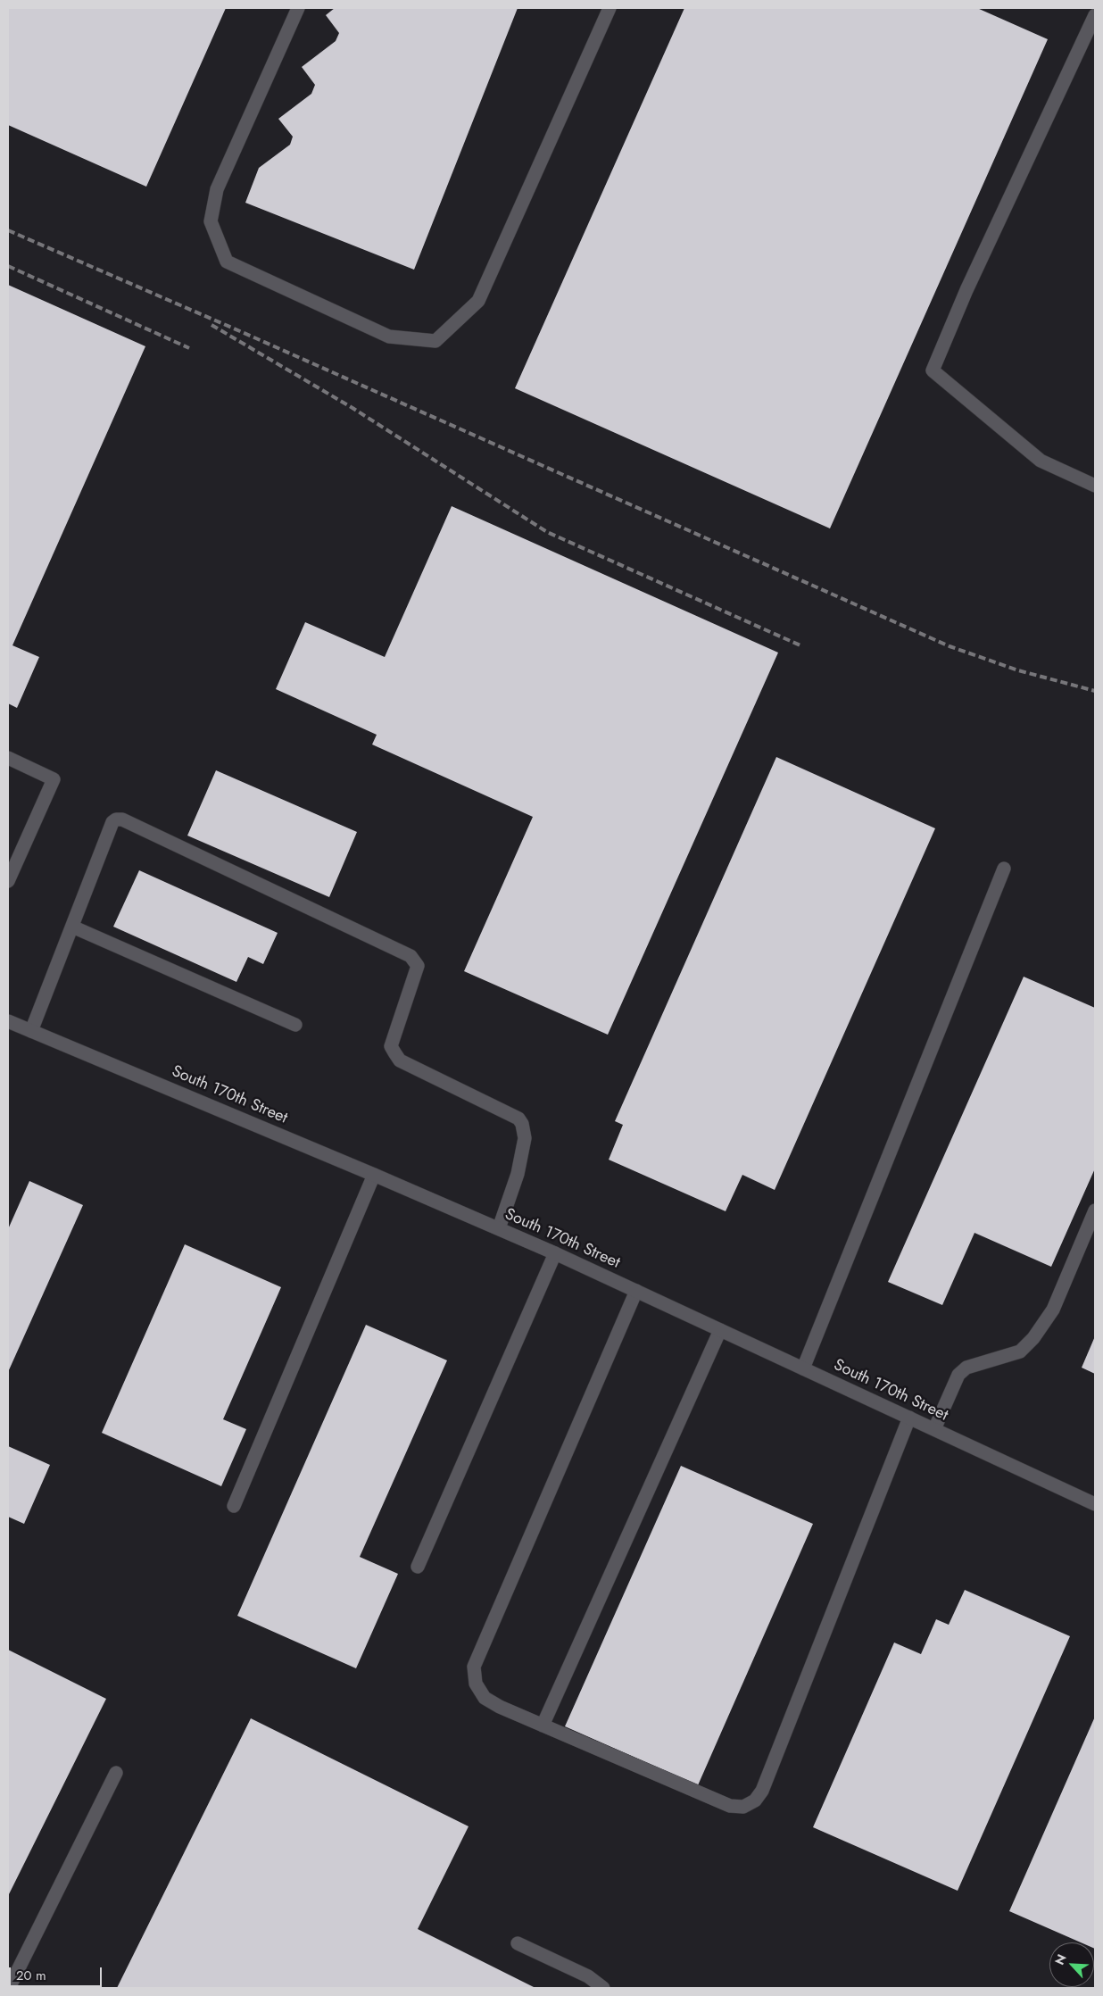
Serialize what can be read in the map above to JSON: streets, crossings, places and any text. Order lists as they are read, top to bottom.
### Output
{
  "streets": {
    "street": ["South 170th Street"]
  },
  "scale_bar": "20 m",
  "north": "top left"
}
